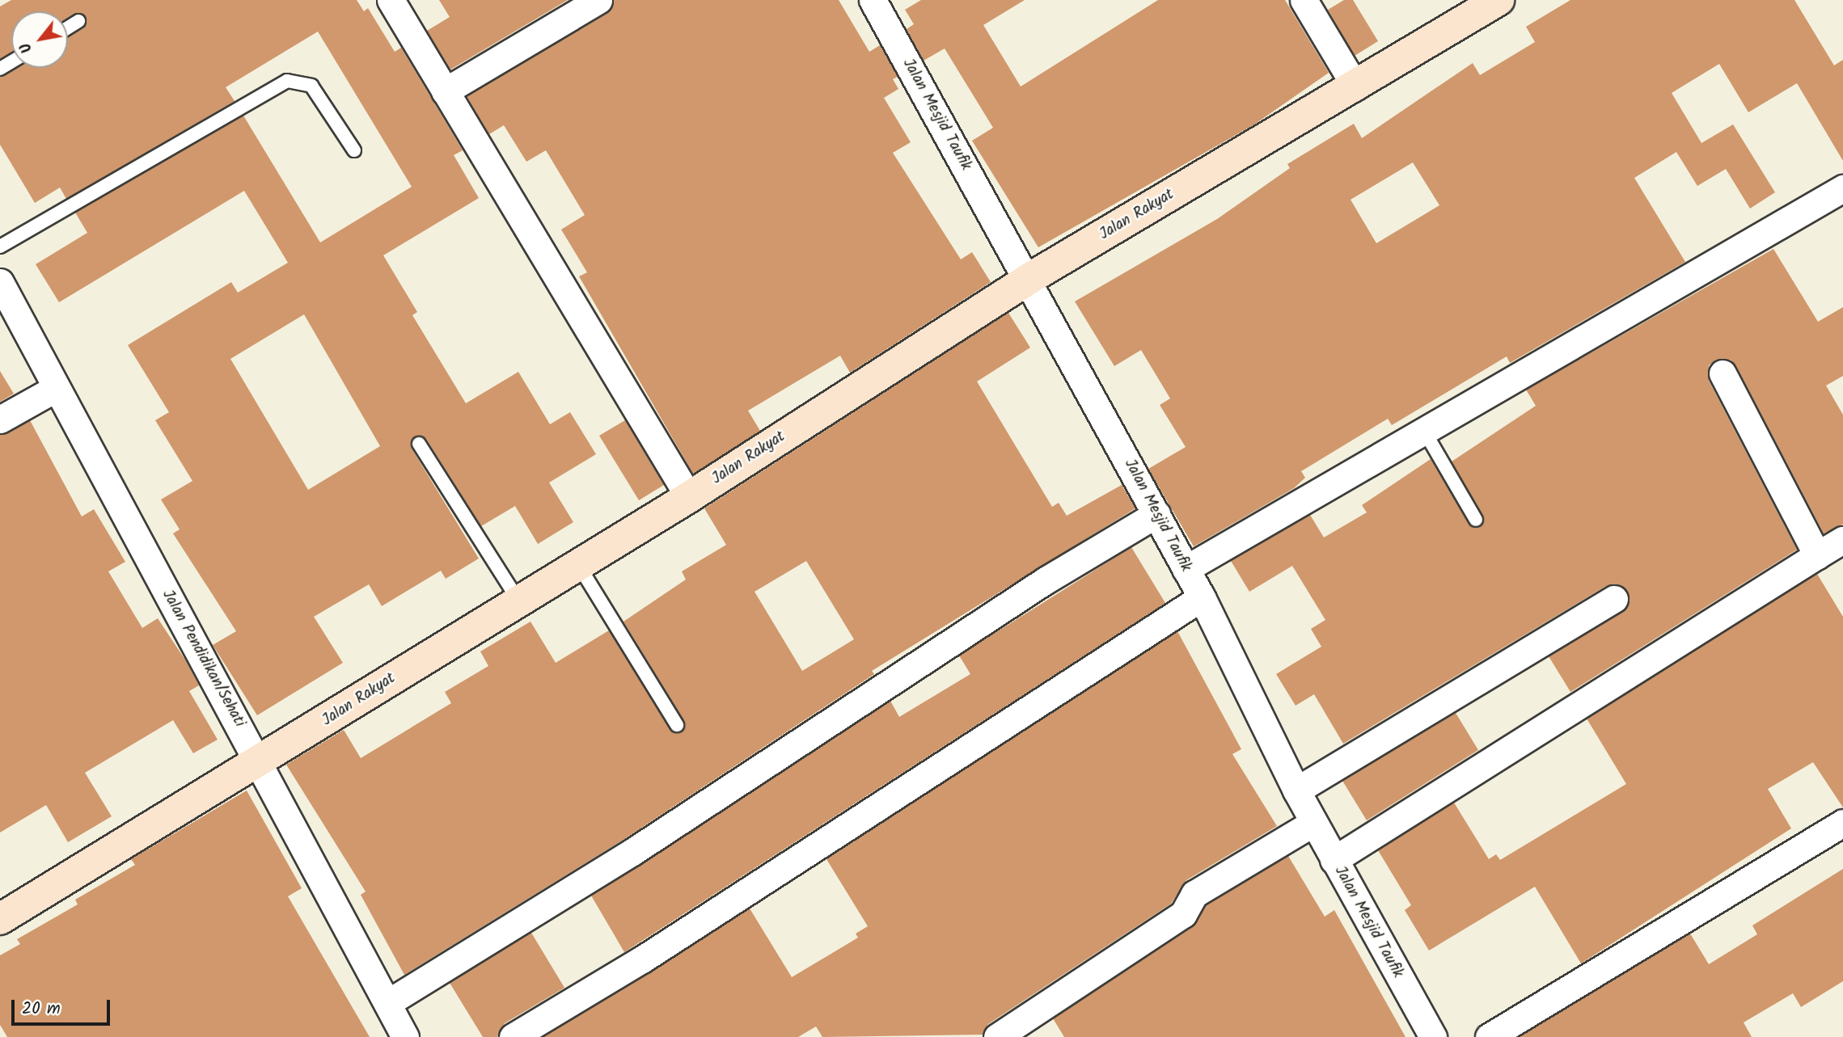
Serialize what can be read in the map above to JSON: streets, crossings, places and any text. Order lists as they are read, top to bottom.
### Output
{
  "streets": {
    "street": ["Jalan Mesjid Taufik", "Jalan Rakyat", "Jalan Pendidikan/Sehati"]
  },
  "crossings": [
    ["Jalan Mesjid Taufik", "Jalan Rakyat"],
    ["Jalan Rakyat", "Jalan Pendidikan/Sehati"]
  ],
  "scale_bar": "20 m",
  "north": "bottom left"
}
